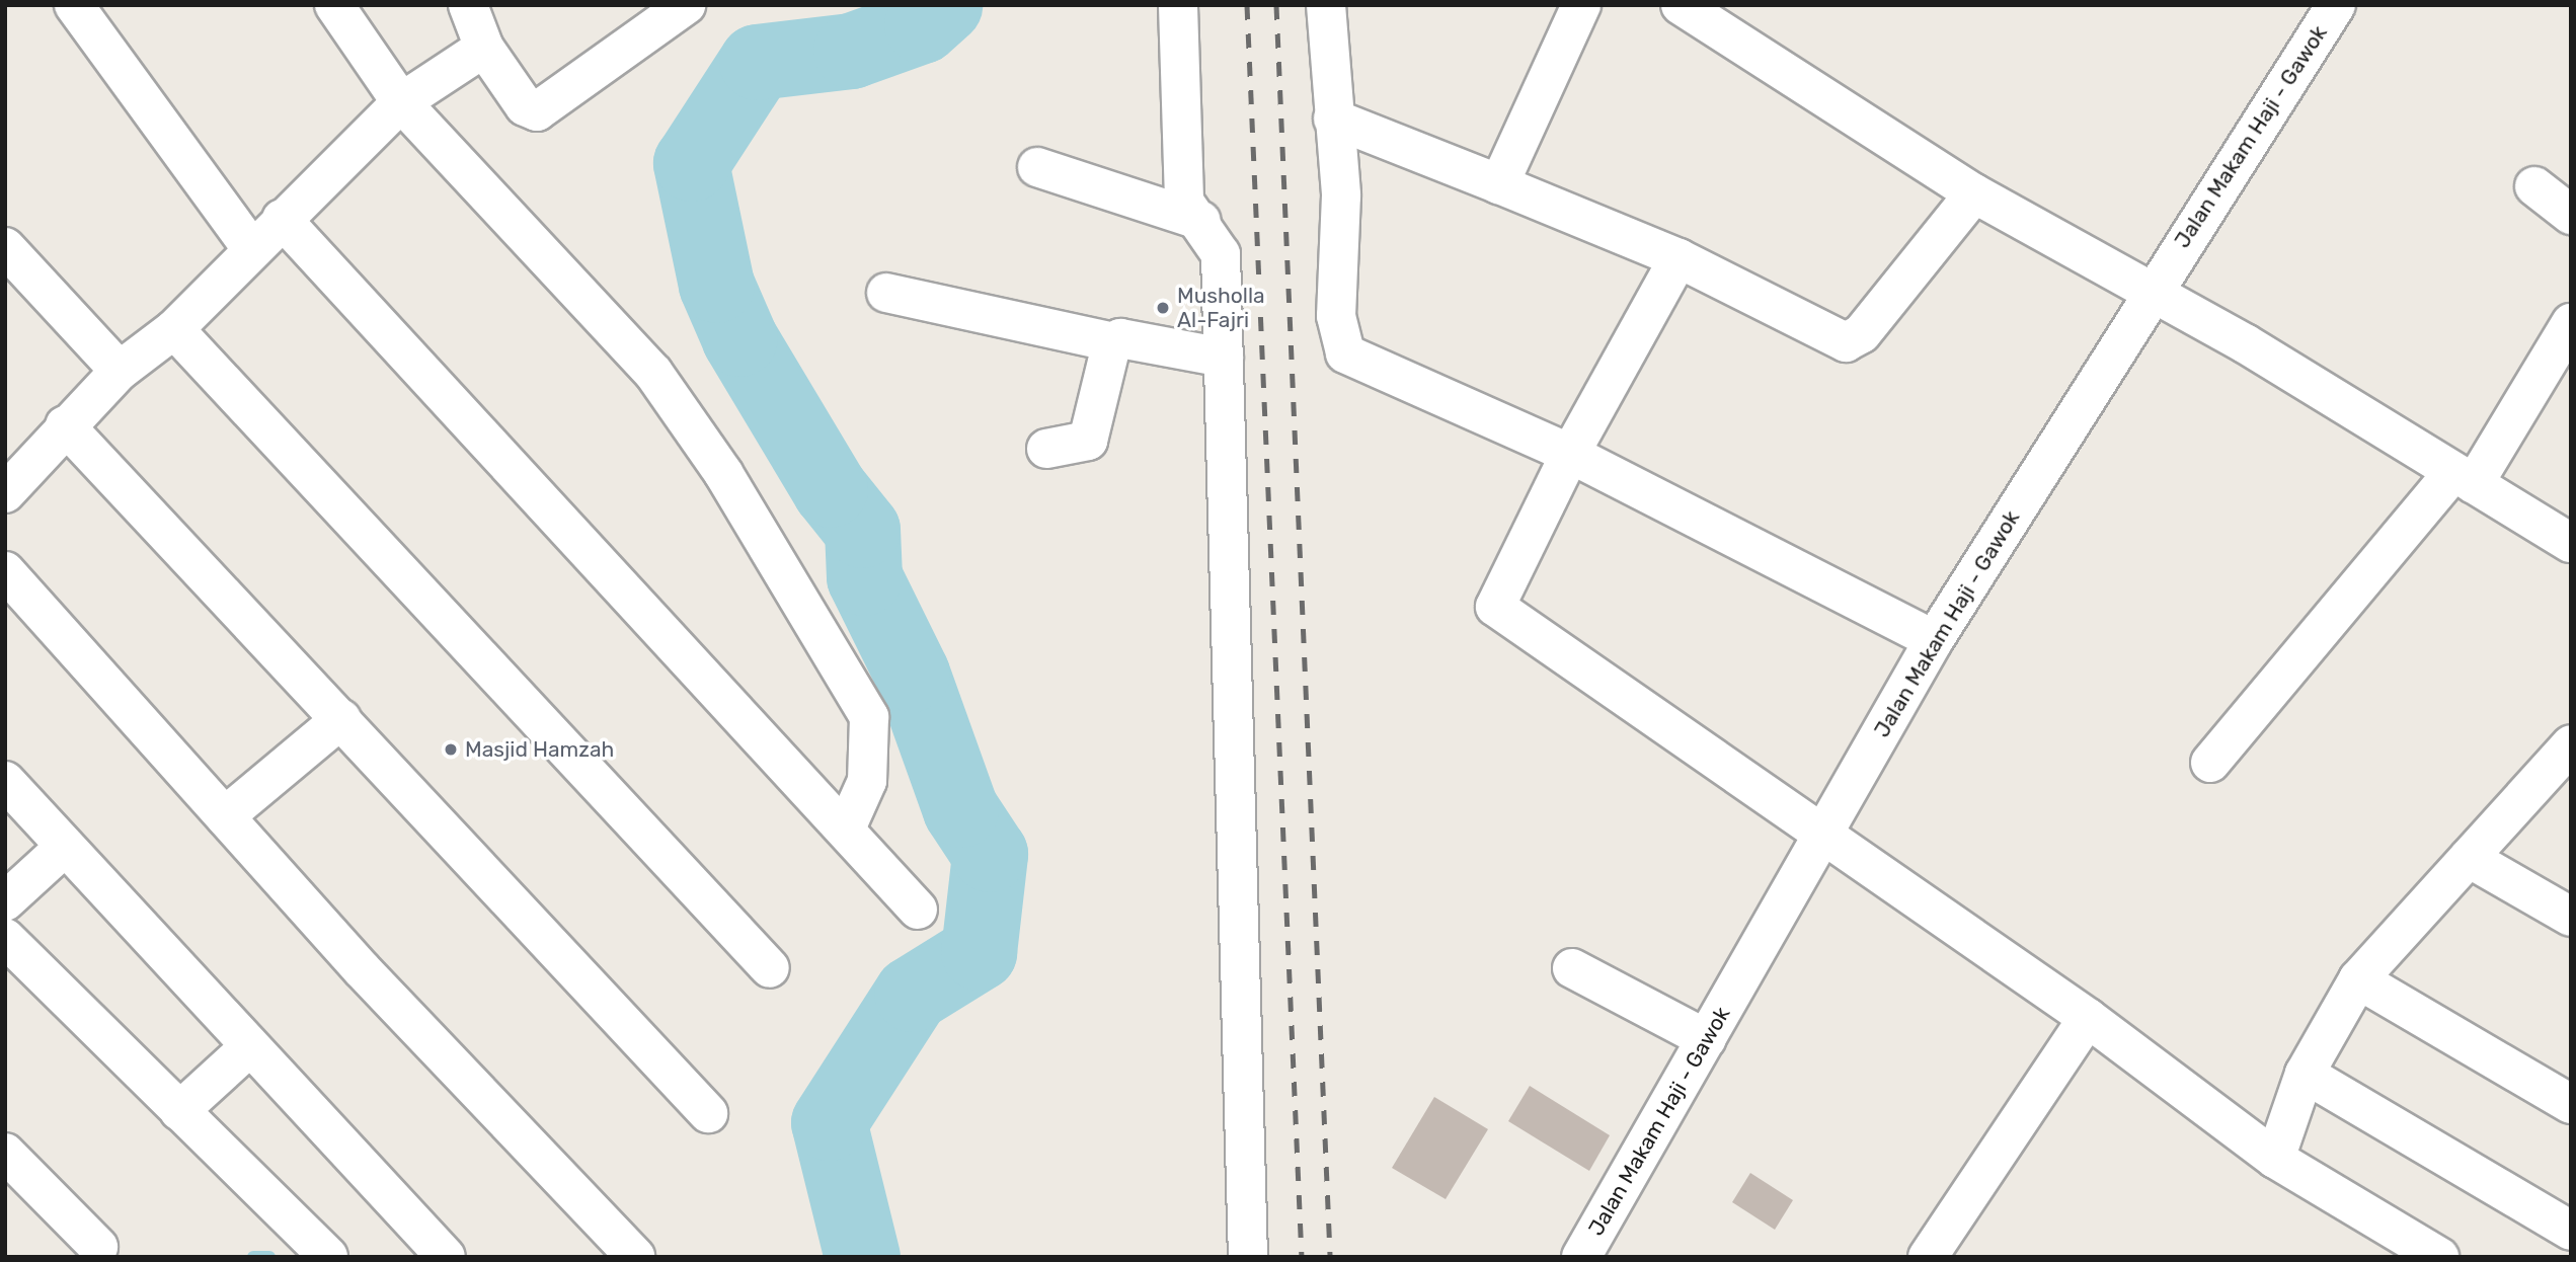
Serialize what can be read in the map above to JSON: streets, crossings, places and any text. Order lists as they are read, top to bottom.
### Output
{
  "streets": {
    "street": ["Jalan Makam Haji - Gawok"]
  },
  "places": ["Musholla Al-Fajri", "Masjid Hamzah"]
}
